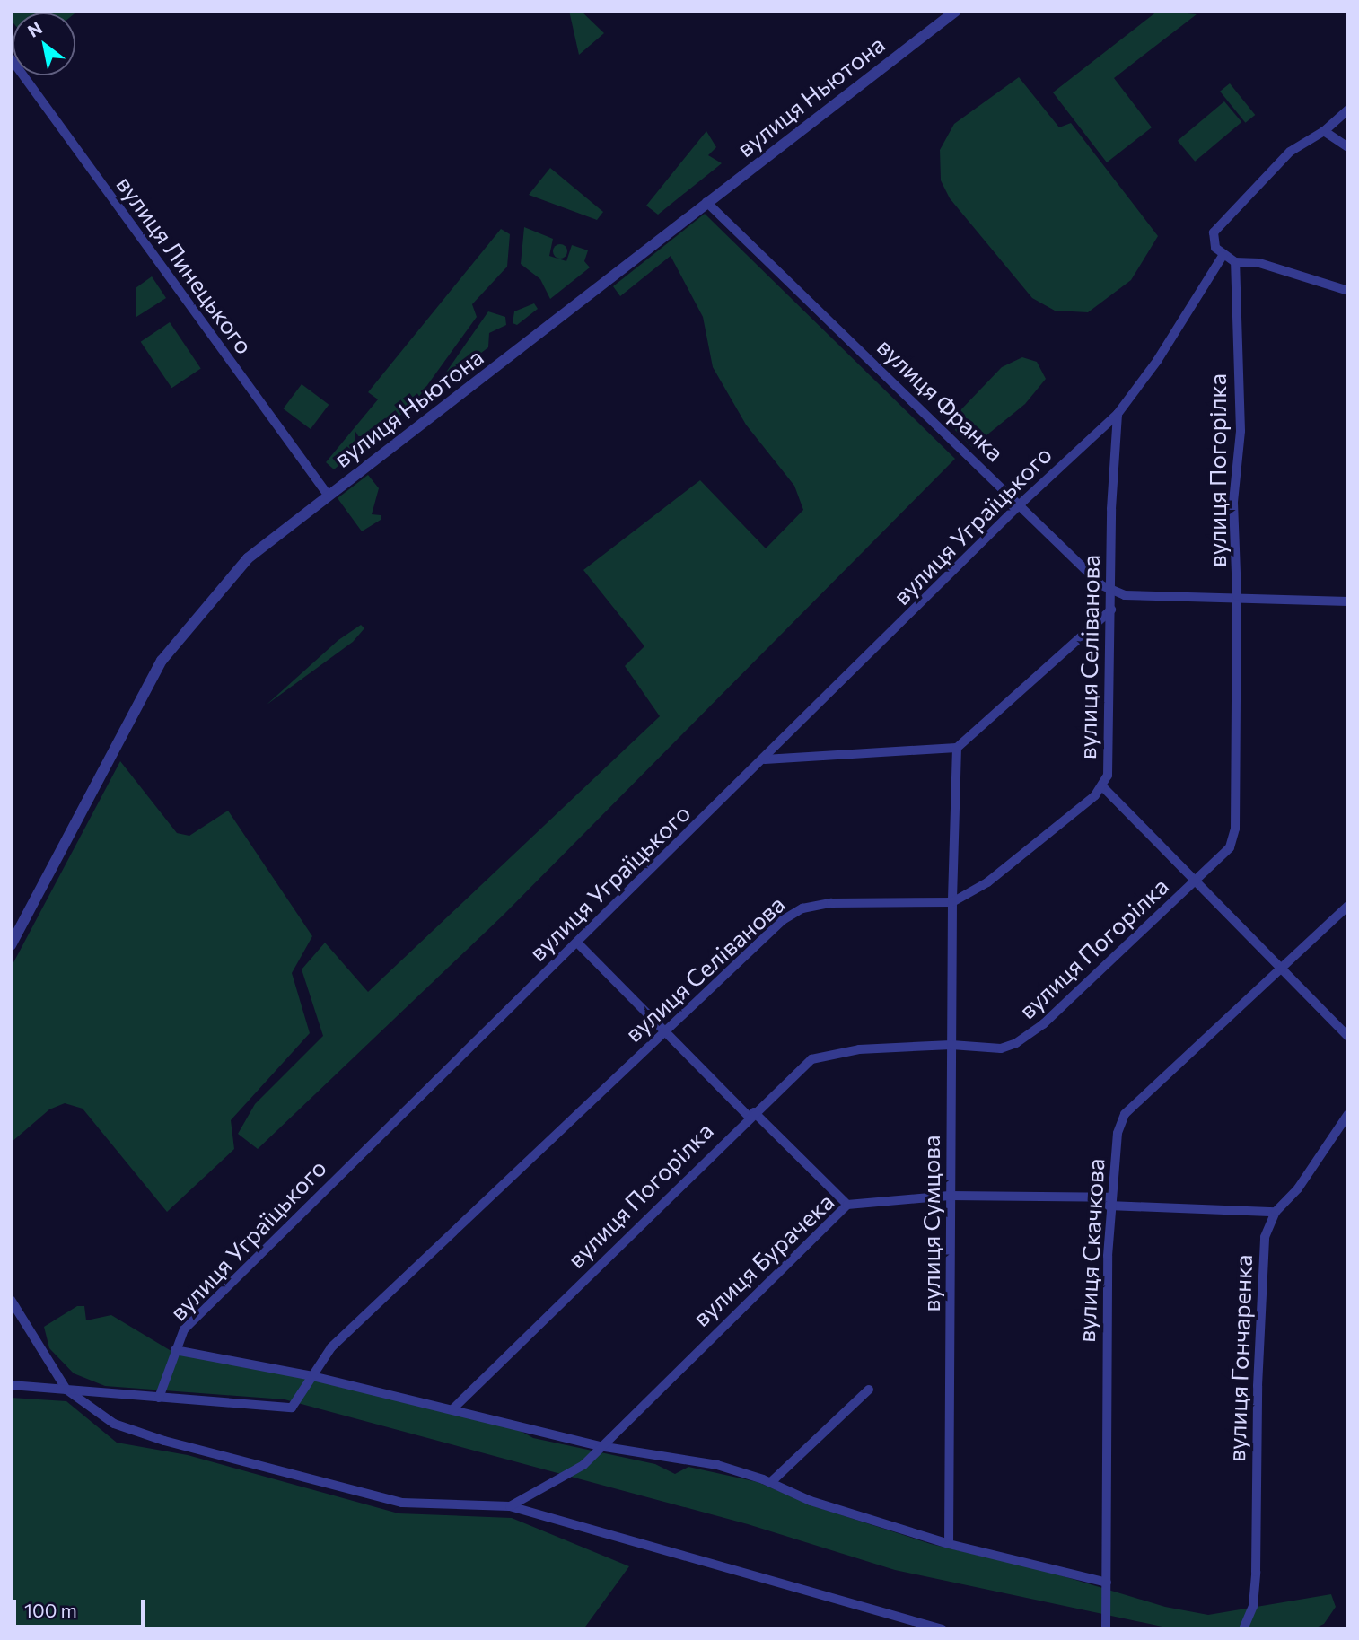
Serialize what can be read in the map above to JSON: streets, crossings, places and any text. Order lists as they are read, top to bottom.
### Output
{
  "streets": {
    "street": [
      "вулиця Ньютона",
      "вулиця Линецького",
      "вулиця Франка",
      "вулиця Погорілка",
      "вулиця Уграїцького",
      "вулиця Селіванова",
      "вулиця Сумцова",
      "вулиця Скачкова",
      "вулиця Бурачека",
      "вулиця Гончаренка"
    ]
  },
  "crossings": [
    ["вулиця Ньютона", "вулиця Линецького"],
    ["вулиця Ньютона", "вулиця Франка"],
    ["вулиця Франка", "вулиця Уграїцького"],
    ["вулиця Франка", "вулиця Селіванова"],
    ["вулиця Погорілка", "вулиця Сумцова"],
    ["вулиця Уграїцького", "вулиця Селіванова"],
    ["вулиця Селіванова", "вулиця Сумцова"],
    ["вулиця Сумцова", "вулиця Бурачека"],
    ["вулиця Скачкова", "вулиця Бурачека"],
    ["вулиця Бурачека", "вулиця Гончаренка"]
  ],
  "scale_bar": "100 m",
  "north": "top left"
}
